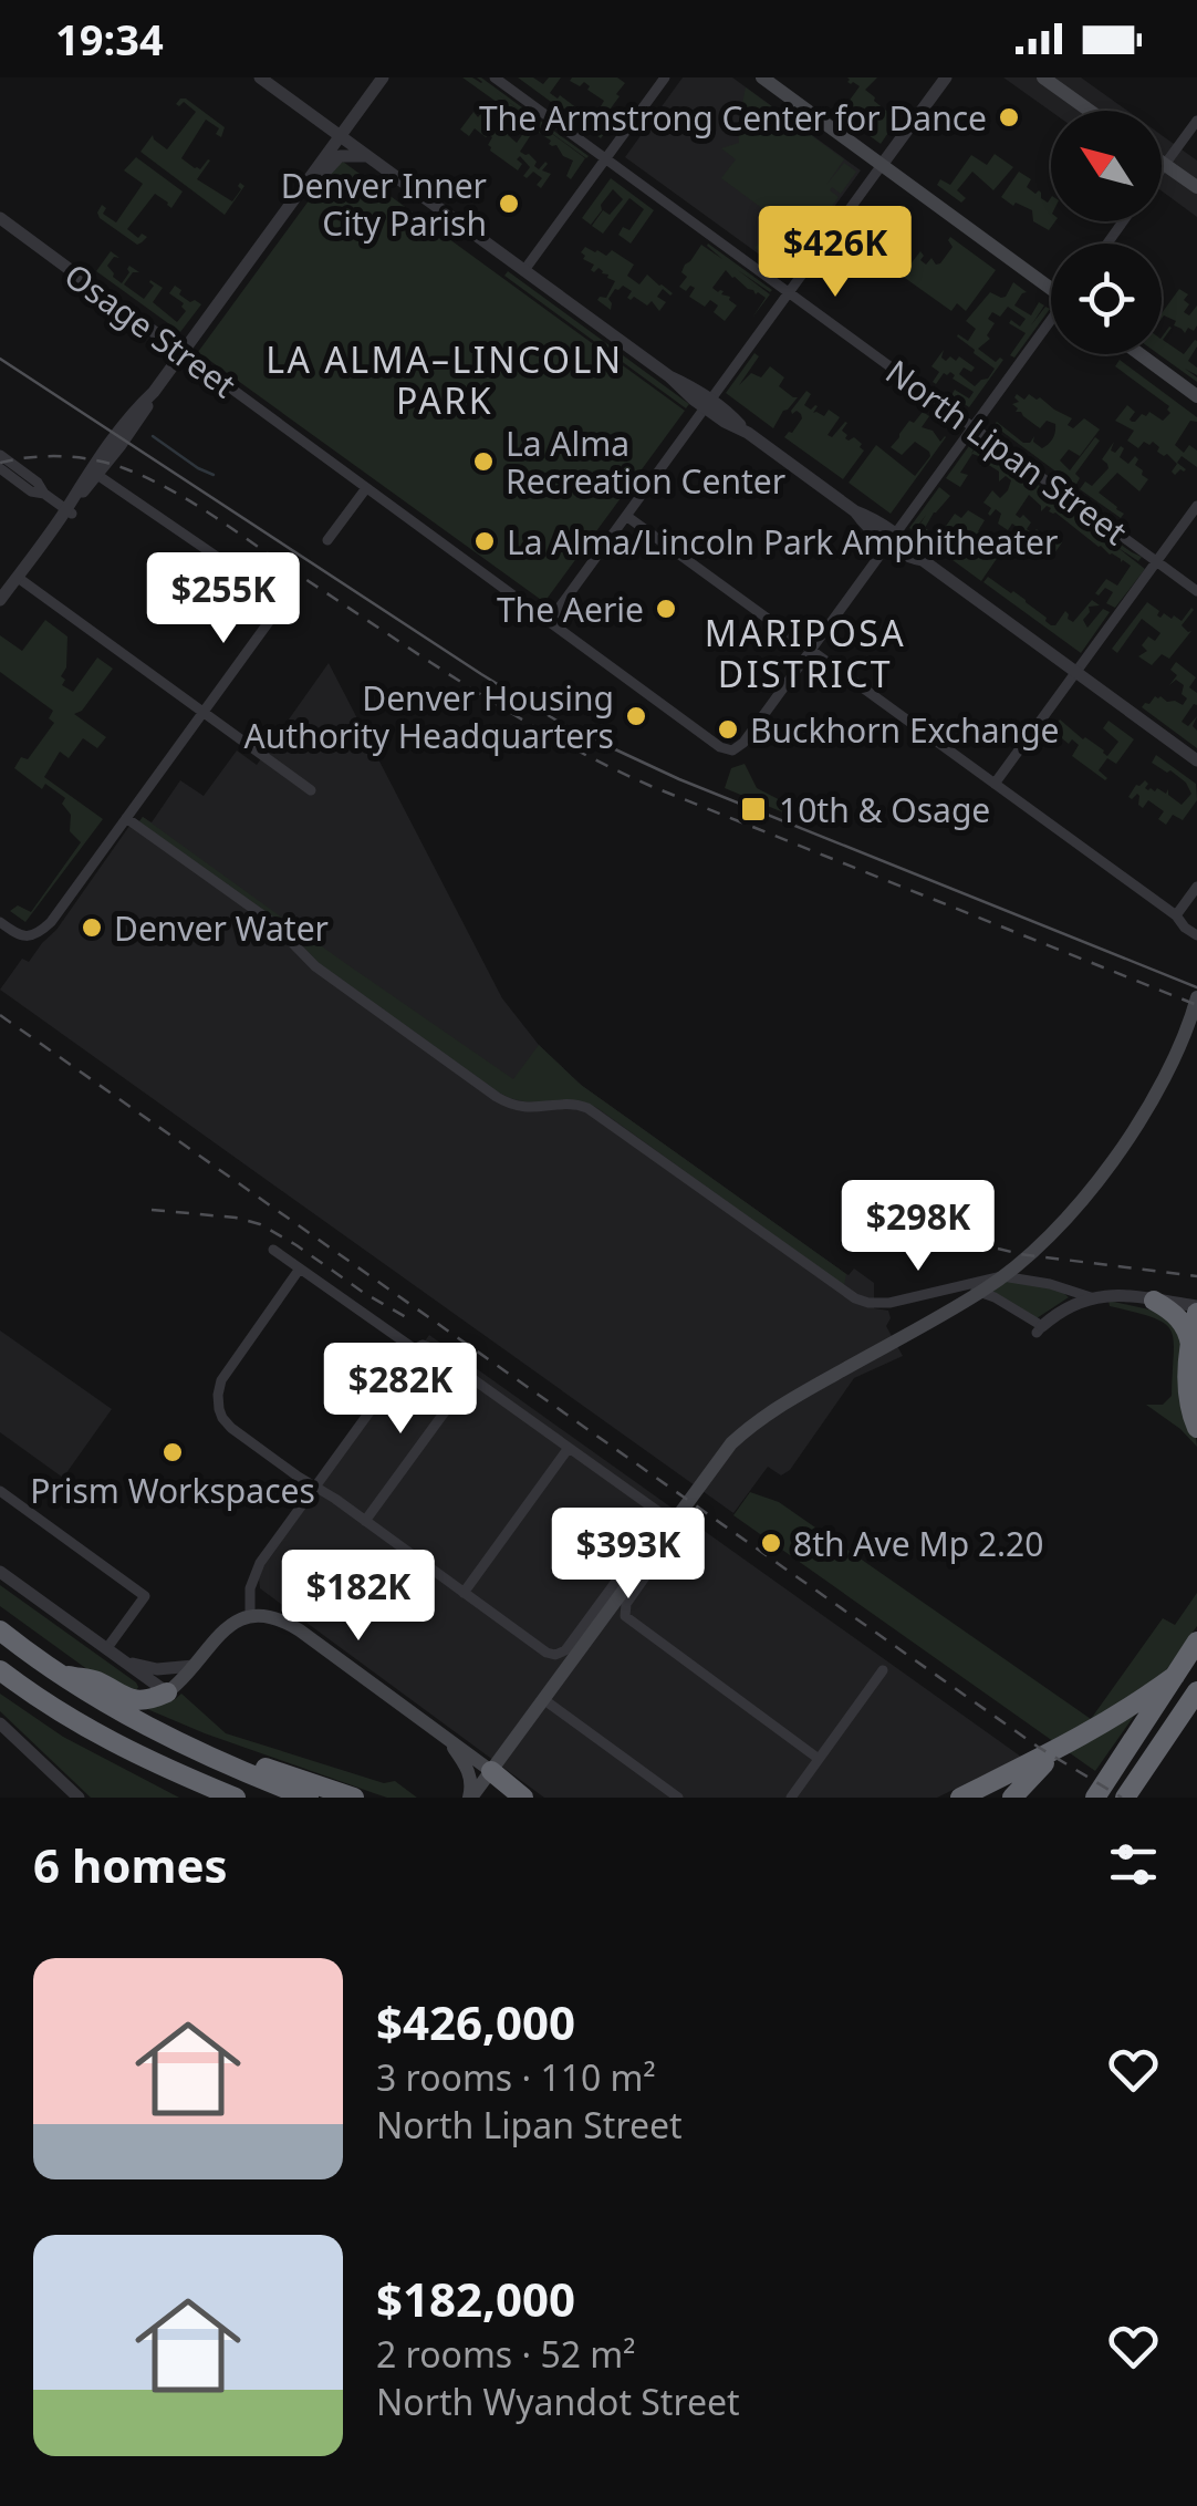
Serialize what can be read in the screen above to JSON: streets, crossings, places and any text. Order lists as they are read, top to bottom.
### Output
{
  "streets": {
    "street": ["Osage Street", "North Lipan Street"]
  },
  "districts": ["LA ALMA–LINCOLN PARK", "MARIPOSA DISTRICT"],
  "places": {
    "other": [
      "The Armstrong Center for Dance",
      "Denver Inner City Parish",
      "La Alma Recreation Center",
      "La Alma/Lincoln Park Amphitheater",
      "The Aerie",
      "Denver Housing Authority Headquarters",
      "Buckhorn Exchange",
      "Denver Water",
      "Prism Workspaces",
      "8th Ave Mp 2.20"
    ],
    "transit": ["10th & Osage"]
  },
  "north": "top left",
  "page": {
    "status": "19:34",
    "price": [
      "$426K",
      "$255K",
      "$298K",
      "$282K",
      "$393K",
      "$182K"
    ],
    "heading": "6 homes",
    "list": [
      {
        "name": "$426,000",
        "note": "3 rooms · 110 m² · North Lipan Street"
      },
      {
        "name": "$182,000",
        "note": "2 rooms · 52 m² · North Wyandot Street"
      }
    ]
  }
}
